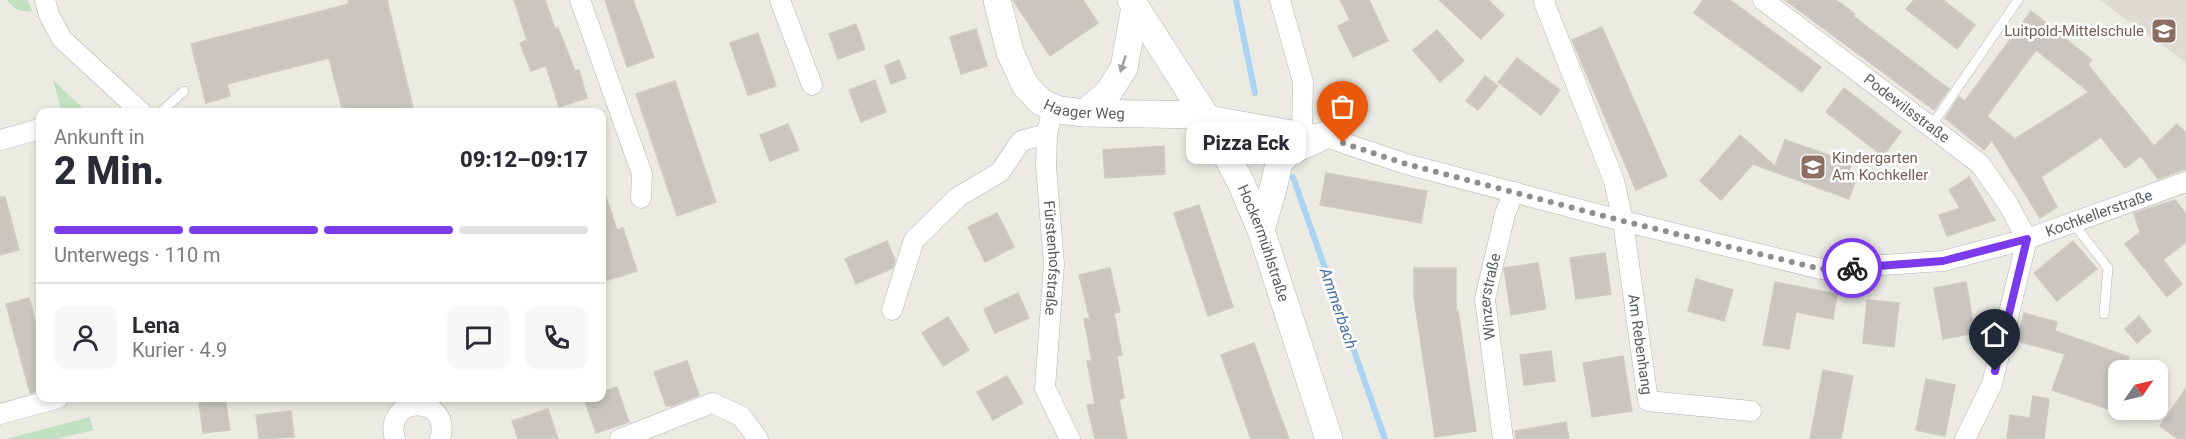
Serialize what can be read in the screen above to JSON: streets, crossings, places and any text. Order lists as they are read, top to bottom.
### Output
{
  "streets": {
    "street": [
      "Haager Weg",
      "Podewilsstraße",
      "Kochkellerstraße",
      "Hockermühlstraße",
      "Fürstenhofstraße",
      "Winzerstraße",
      "Am Rebenhang"
    ]
  },
  "crossings": [
    ["Haager Weg", "Kochkellerstraße"],
    ["Haager Weg", "Hockermühlstraße"],
    ["Haager Weg", "Fürstenhofstraße"],
    ["Podewilsstraße", "Kochkellerstraße"],
    ["Kochkellerstraße", "Hockermühlstraße"],
    ["Kochkellerstraße", "Winzerstraße"],
    ["Kochkellerstraße", "Am Rebenhang"]
  ],
  "water": ["Ammerbach"],
  "places": {
    "school or university": ["Luitpold-Mittelschule", "Kindergarten Am Kochkeller"],
    "other": ["Pizza Eck"]
  },
  "north": "top right",
  "page": {
    "heading": ["2 Min.", "Ankunft in", "09:12–09:17"],
    "panel": ["Lena", "Kurier · 4.9"],
    "bubble": "Pizza Eck",
    "bar": "Unterwegs · 110 m"
  }
}
